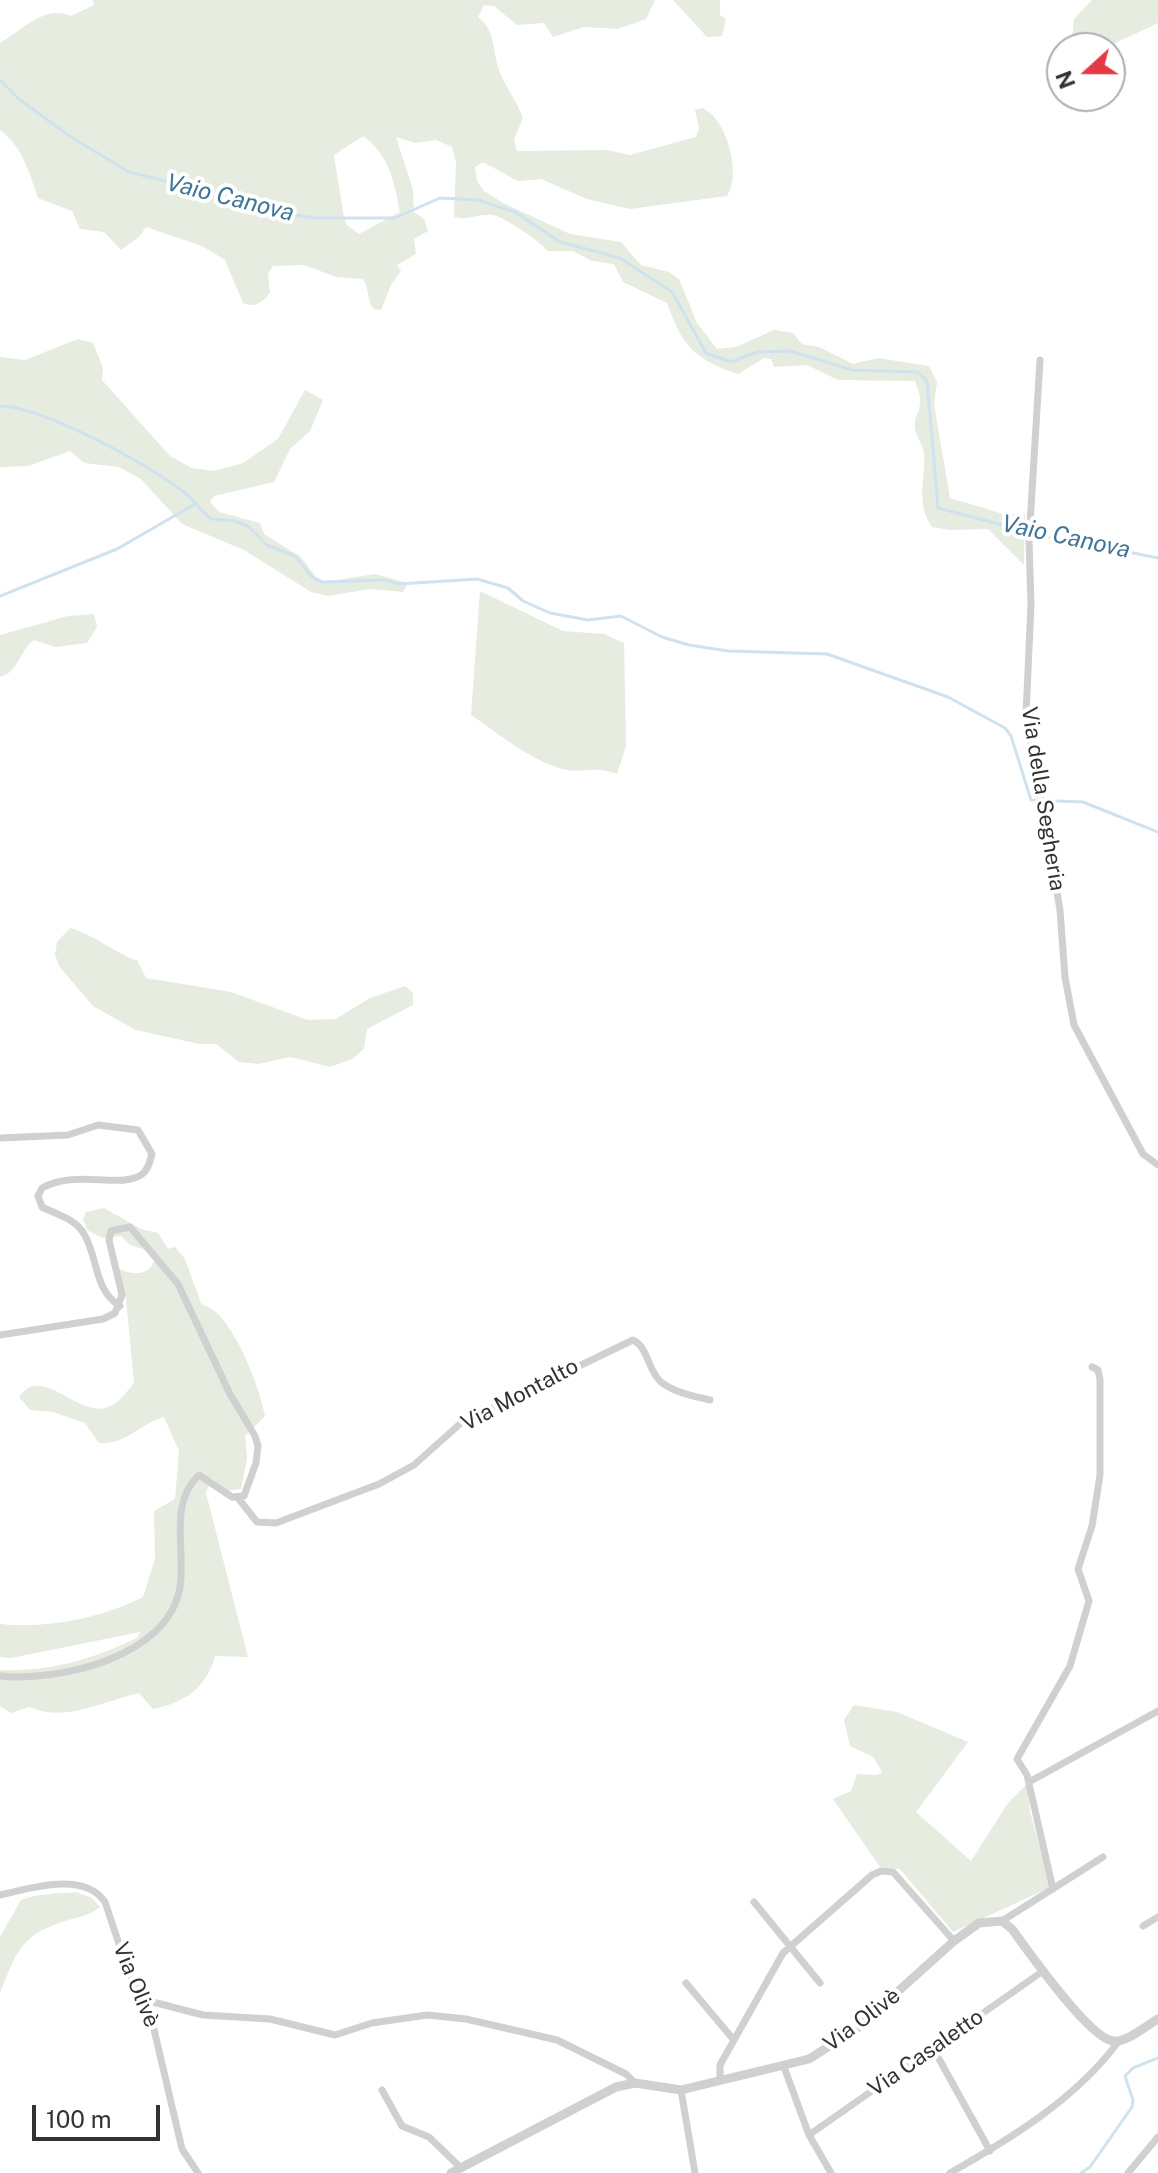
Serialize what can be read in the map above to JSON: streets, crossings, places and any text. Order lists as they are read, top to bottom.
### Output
{
  "streets": {
    "street": [
      "Via della Segheria",
      "Via Montalto",
      "Via Olivè",
      "Via Casaletto"
    ]
  },
  "water": ["Vaio Canova"],
  "scale_bar": "100 m",
  "north": "left"
}
